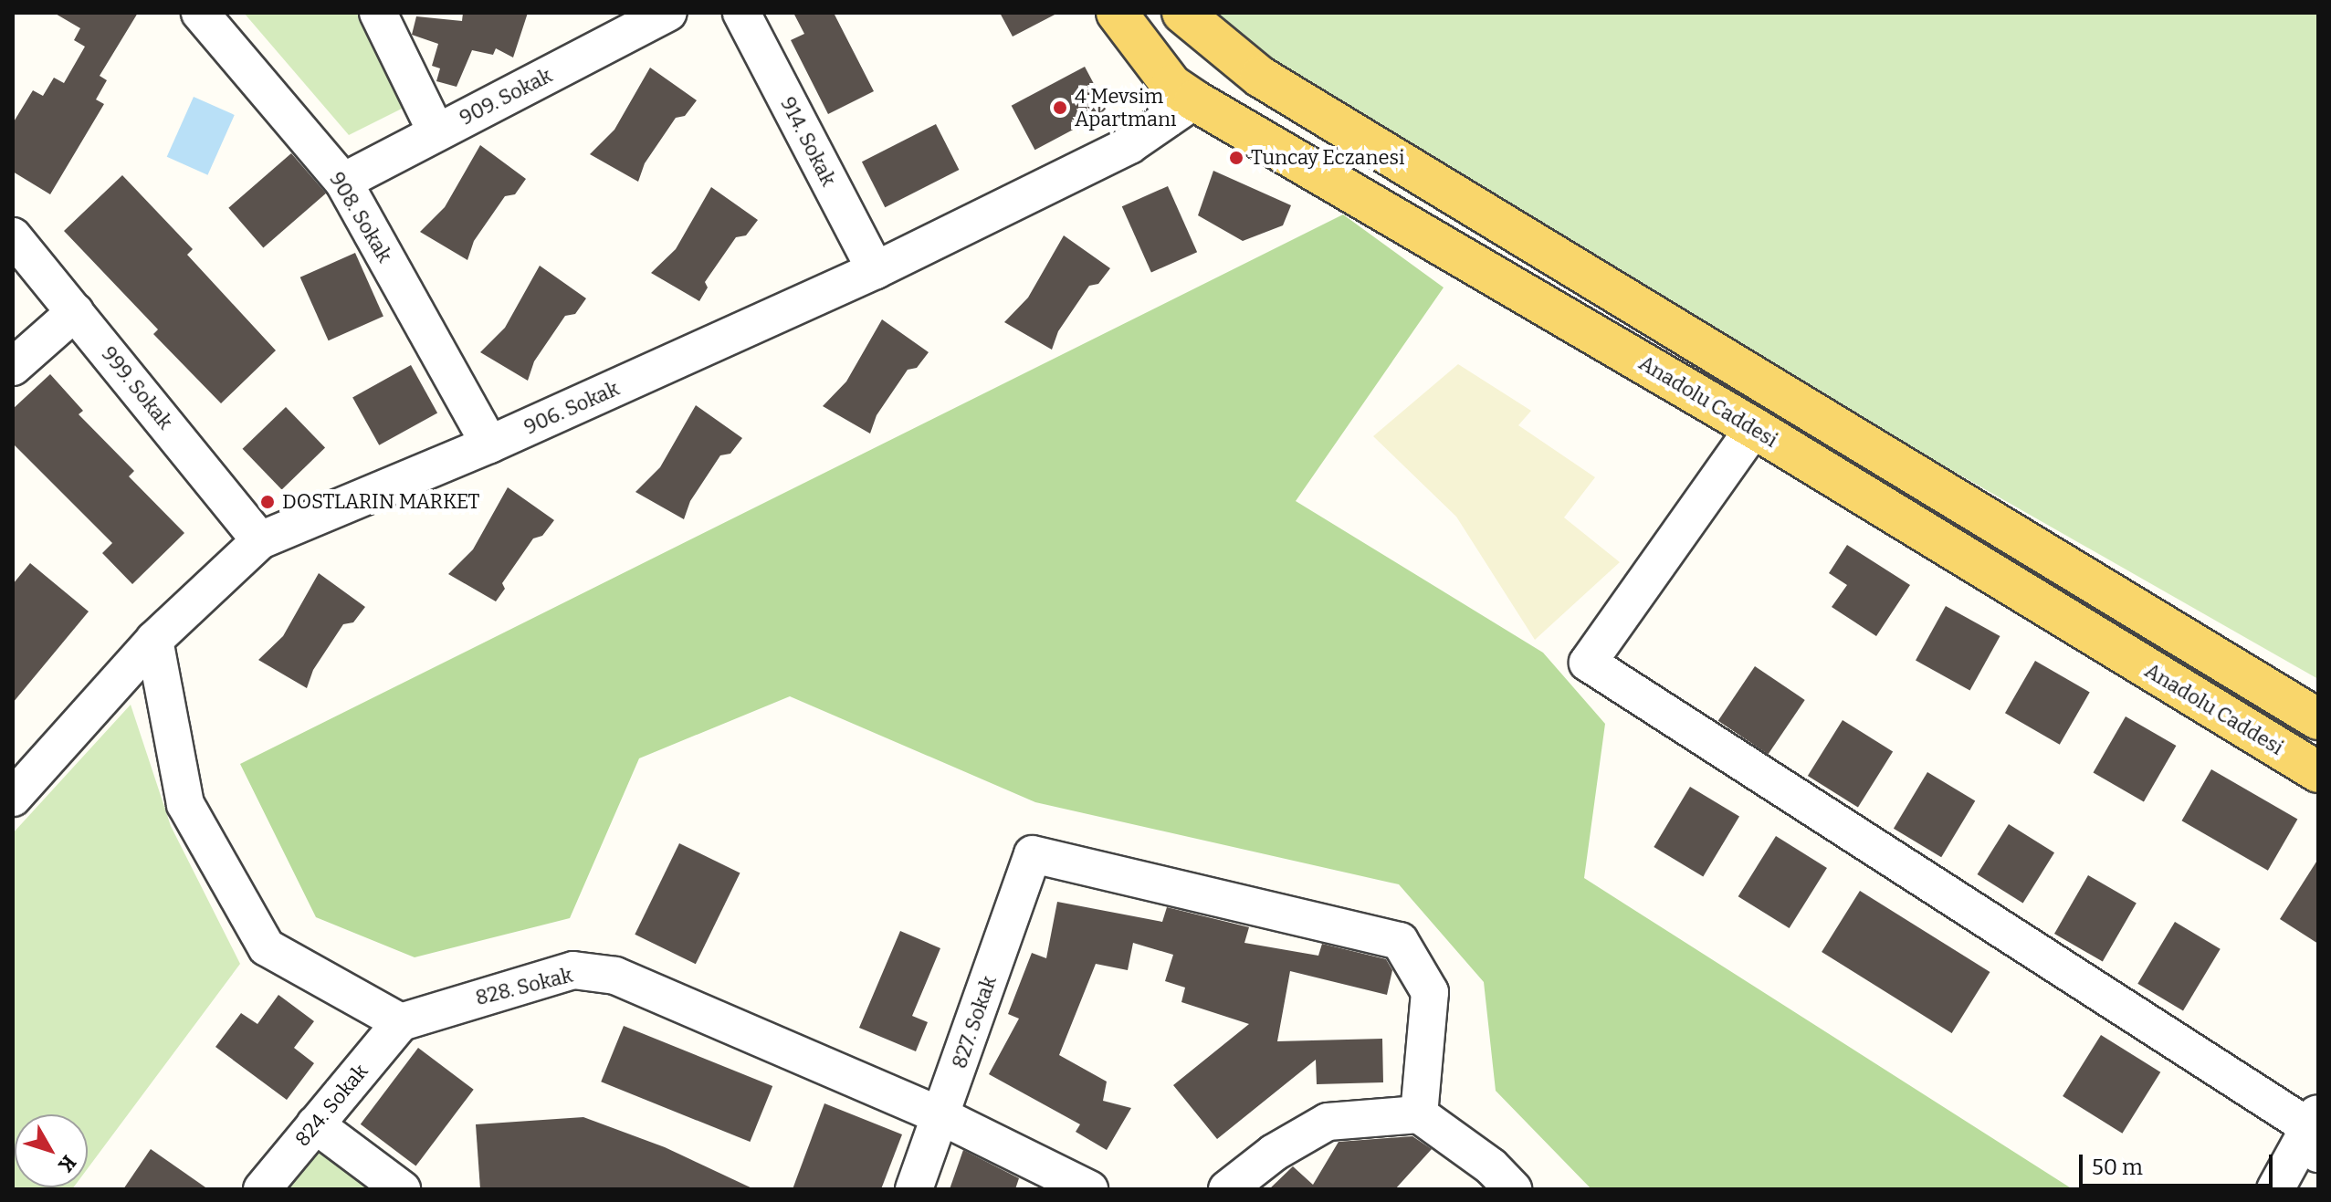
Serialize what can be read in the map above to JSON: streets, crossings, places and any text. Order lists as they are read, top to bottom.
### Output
{
  "streets": {
    "main road": ["Anadolu Caddesi"],
    "street": [
      "909. Sokak",
      "914. Sokak",
      "908. Sokak",
      "999. Sokak",
      "906. Sokak",
      "828. Sokak",
      "827. Sokak",
      "824. Sokak"
    ]
  },
  "crossings": [
    ["909. Sokak", "908. Sokak"],
    ["914. Sokak", "906. Sokak"],
    ["908. Sokak", "906. Sokak"],
    ["999. Sokak", "906. Sokak"],
    ["Anadolu Caddesi", "906. Sokak"],
    ["828. Sokak", "827. Sokak"],
    ["828. Sokak", "824. Sokak"]
  ],
  "places": ["4 Mevsim Apartmanı", "Tuncay Eczanesi", "DOSTLARIN MARKET"],
  "scale_bar": "50 m",
  "north": "bottom right"
}
